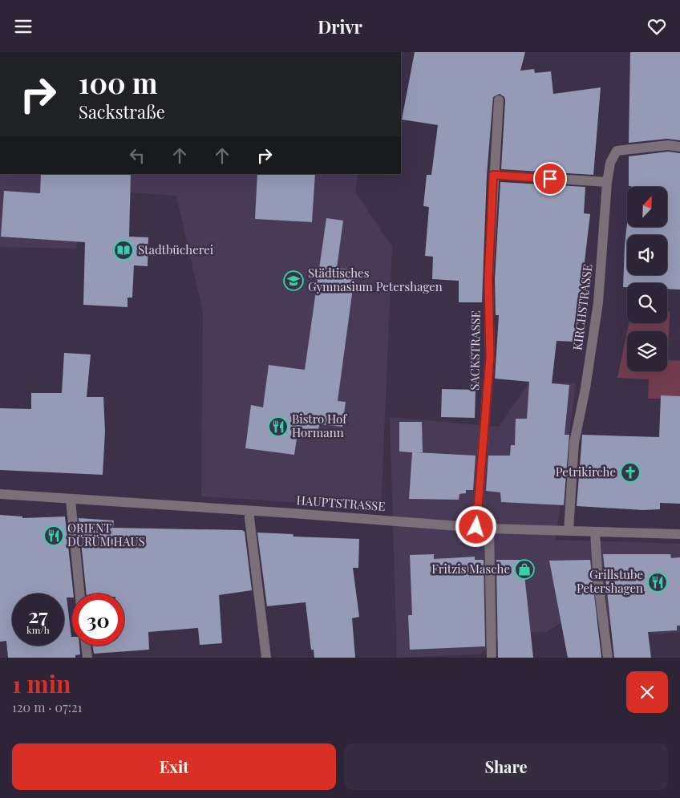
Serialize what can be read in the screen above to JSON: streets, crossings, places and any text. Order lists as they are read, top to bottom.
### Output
{
  "streets": {
    "street": ["KIRCHSTRASSE", "SACKSTRASSE", "HAUPTSTRASSE"]
  },
  "crossings": [
    ["KIRCHSTRASSE", "HAUPTSTRASSE"],
    ["SACKSTRASSE", "HAUPTSTRASSE"]
  ],
  "places": {
    "library": ["Stadtbücherei"],
    "school or university": ["Städtisches Gymnasium Petershagen"],
    "restaurant": ["Bistro Hof Hormann", "ORIENT DÜRÜM HAUS", "Grillstube Petershagen"],
    "church": ["Petrikirche"],
    "shop": ["Fritzis Masche"]
  },
  "north": "top right",
  "page": {
    "header": "Drivr",
    "turn": ["100 m", "Sackstraße"],
    "speed": "27 km/h",
    "limit": "30",
    "heading": ["1 min", "120 m · 07:21"],
    "buttons": ["Exit", "Share"]
  }
}
